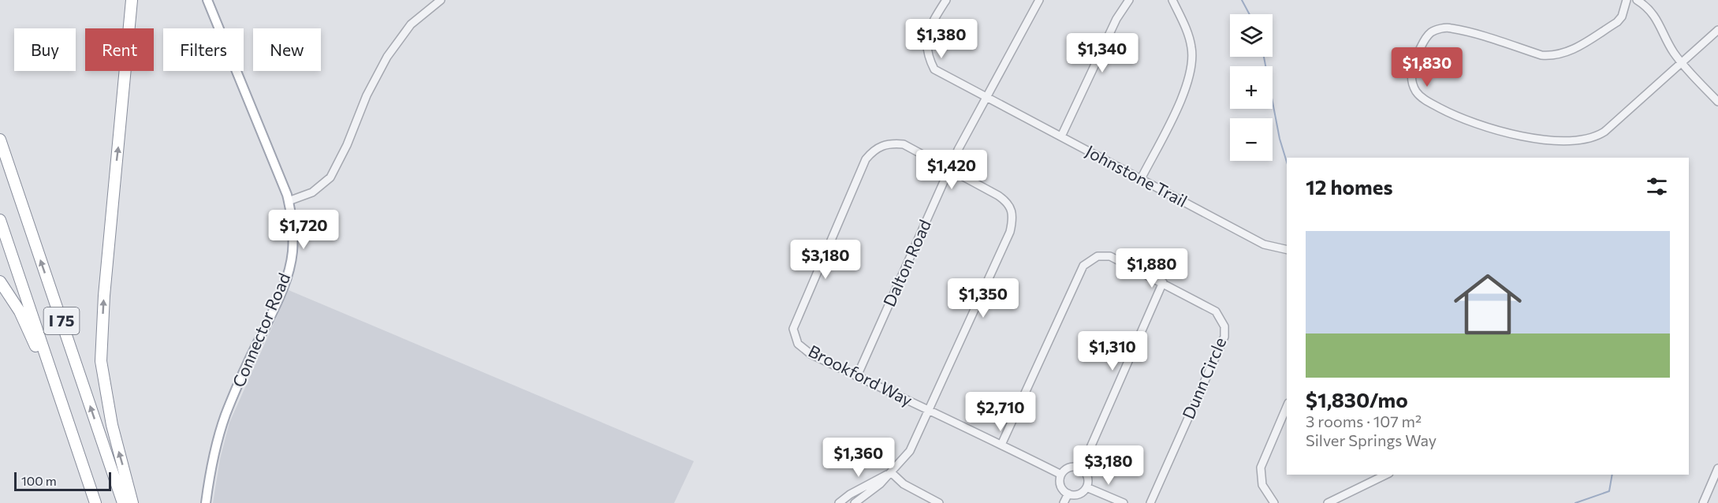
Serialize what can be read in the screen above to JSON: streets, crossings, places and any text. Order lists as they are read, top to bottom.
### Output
{
  "streets": {
    "highway": ["I 75"],
    "main road": ["Connector Road"],
    "street": [
      "Johnstone Trail",
      "Dalton Road",
      "Brookford Way",
      "Dunn Circle"
    ]
  },
  "crossings": [
    ["Johnstone Trail", "Dalton Road"],
    ["Dalton Road", "Brookford Way"],
    ["Brookford Way", "Dunn Circle"]
  ],
  "scale_bar": "100 m",
  "page": {
    "map_buttons": ["+", "−"],
    "price": [
      "$1,380",
      "$1,340",
      "$1,830",
      "$1,420",
      "$1,720",
      "$3,180",
      "$1,880",
      "$1,350",
      "$1,310",
      "$2,710",
      "$1,360",
      "$3,180"
    ],
    "chip": [
      "Buy",
      "Rent",
      "Filters",
      "New"
    ],
    "heading": "12 homes",
    "list": [
      {
        "name": "$1,830/mo",
        "note": "3 rooms · 107 m² · Silver Springs Way"
      }
    ],
    "scale": "100 m"
  }
}
